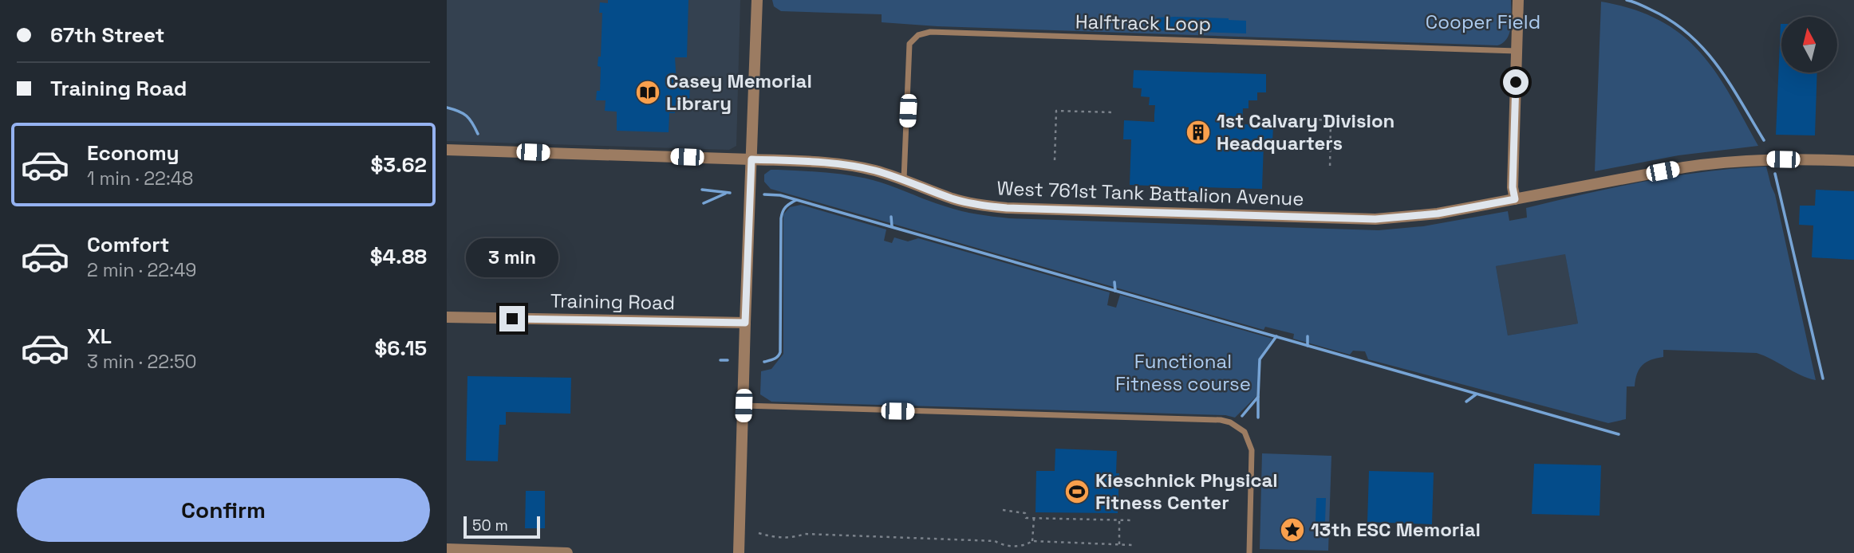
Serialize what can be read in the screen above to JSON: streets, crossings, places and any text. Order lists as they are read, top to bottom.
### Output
{
  "streets": {
    "street": ["West 761st Tank Battalion Avenue", "Training Road"],
    "lane": ["Halftrack Loop"]
  },
  "crossings": [
    ["Halftrack Loop", "West 761st Tank Battalion Avenue"]
  ],
  "parks": ["Cooper Field", "Functional Fitness course"],
  "places": {
    "library": ["Casey Memorial Library"],
    "building": ["1st Calvary Division Headquarters"],
    "sports": ["Kieschnick Physical Fitness Center"],
    "place": ["13th ESC Memorial"]
  },
  "scale_bar": "50 m",
  "north": "top",
  "page": {
    "banner": ["67th Street", "Training Road"],
    "list": [
      {
        "name": "Economy",
        "note": "1 min · 22:48",
        "value": "$3.62"
      },
      {
        "name": "Comfort",
        "note": "2 min · 22:49",
        "value": "$4.88"
      },
      {
        "name": "XL",
        "note": "3 min · 22:50",
        "value": "$6.15"
      }
    ],
    "bubble": "3 min",
    "buttons": "Confirm",
    "scale": "50 m"
  }
}
